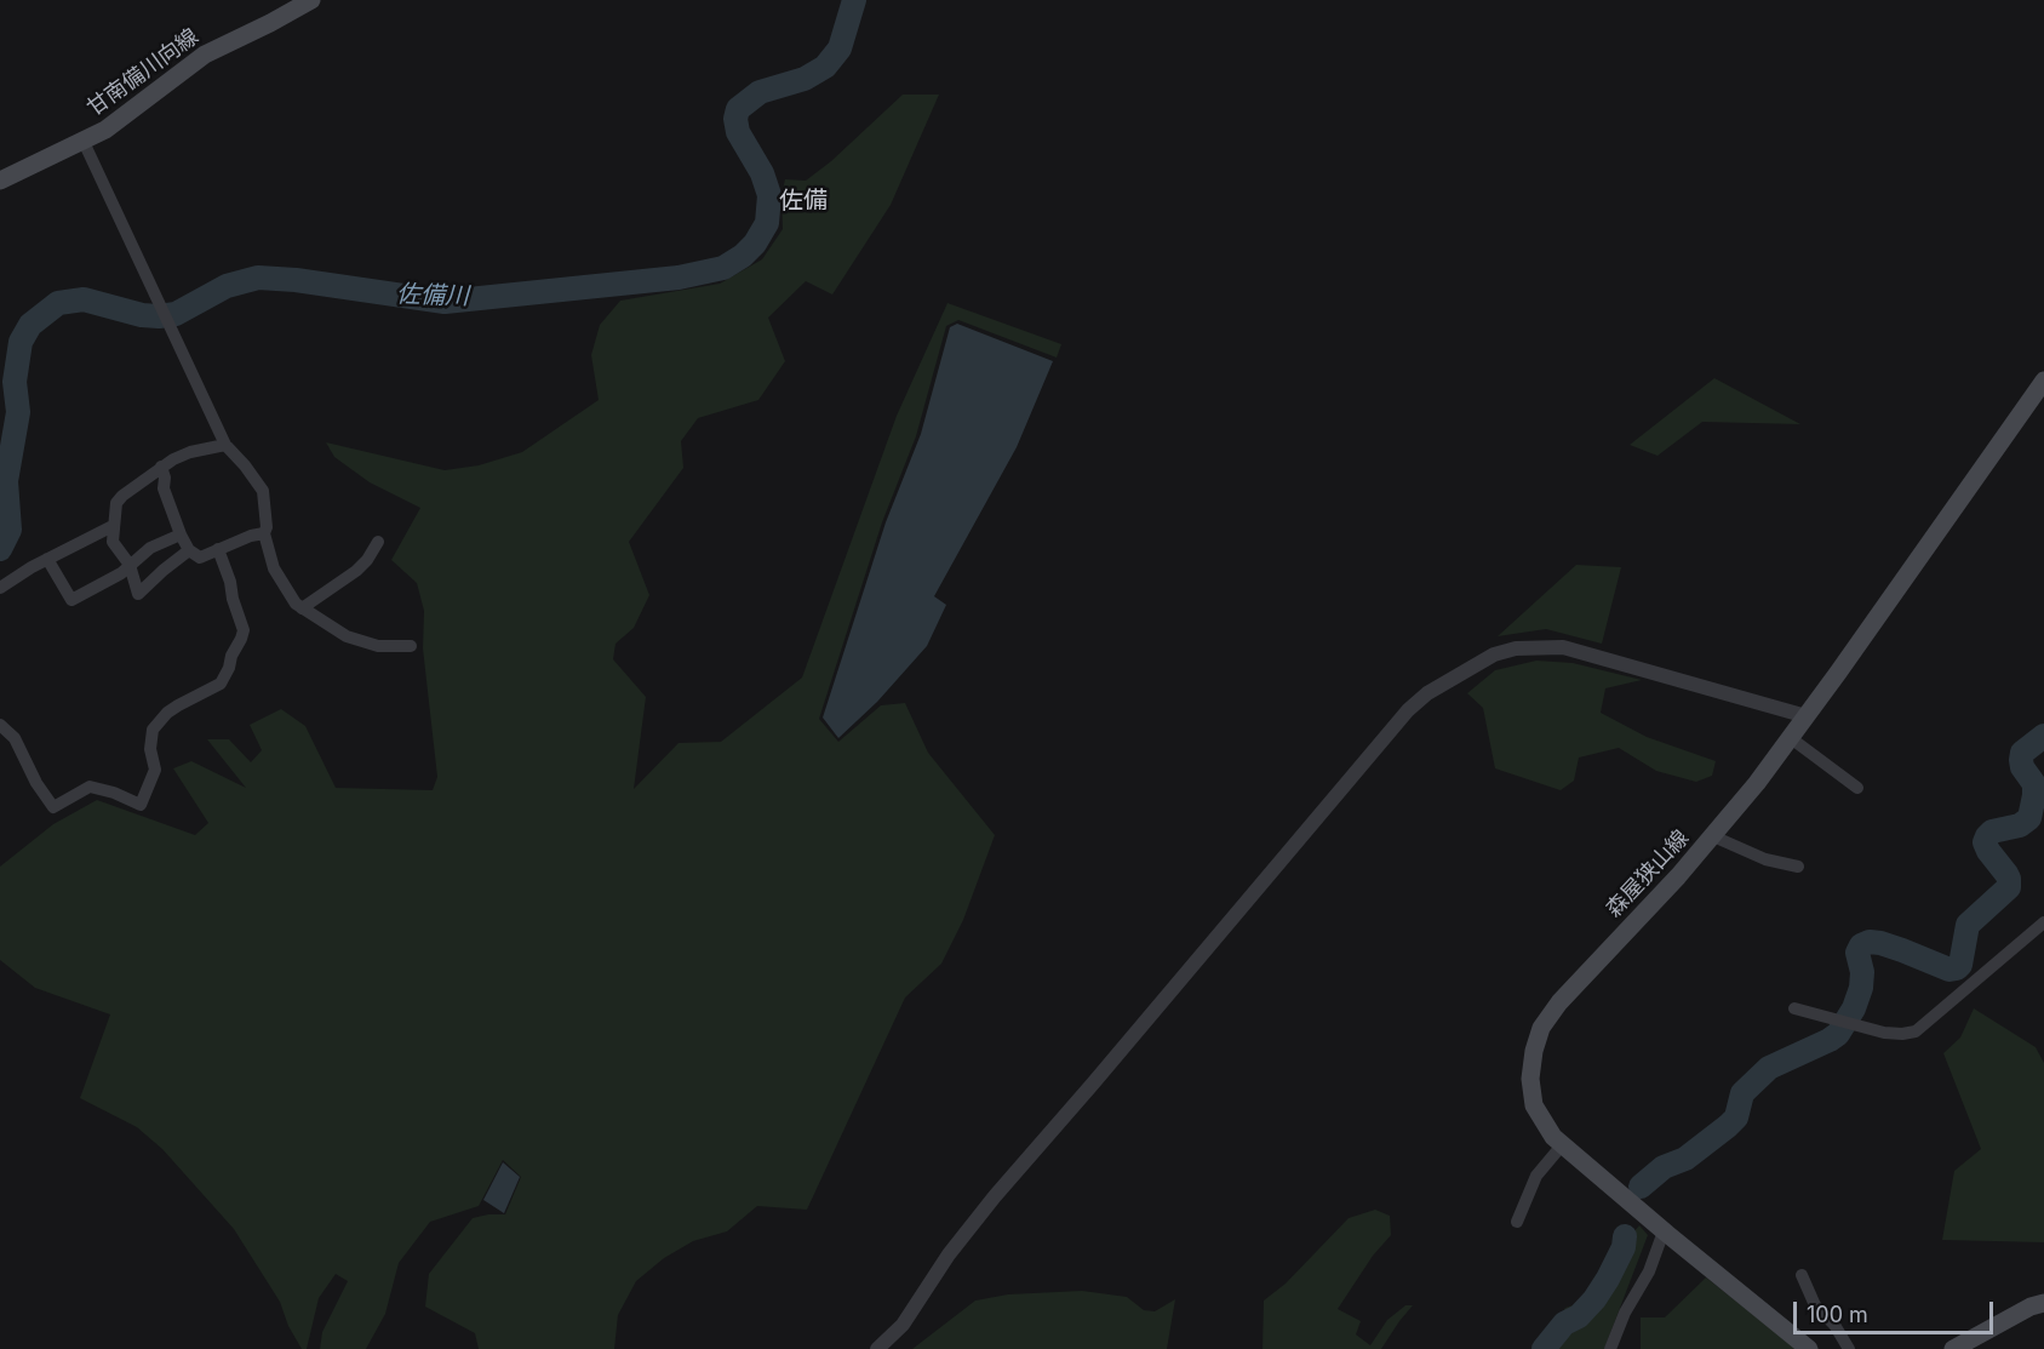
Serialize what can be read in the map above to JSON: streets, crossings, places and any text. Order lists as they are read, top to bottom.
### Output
{
  "streets": {
    "main road": ["甘南備川向線", "森屋狭山線"]
  },
  "districts": ["佐備"],
  "water": ["佐備川"],
  "scale_bar": "100 m"
}
